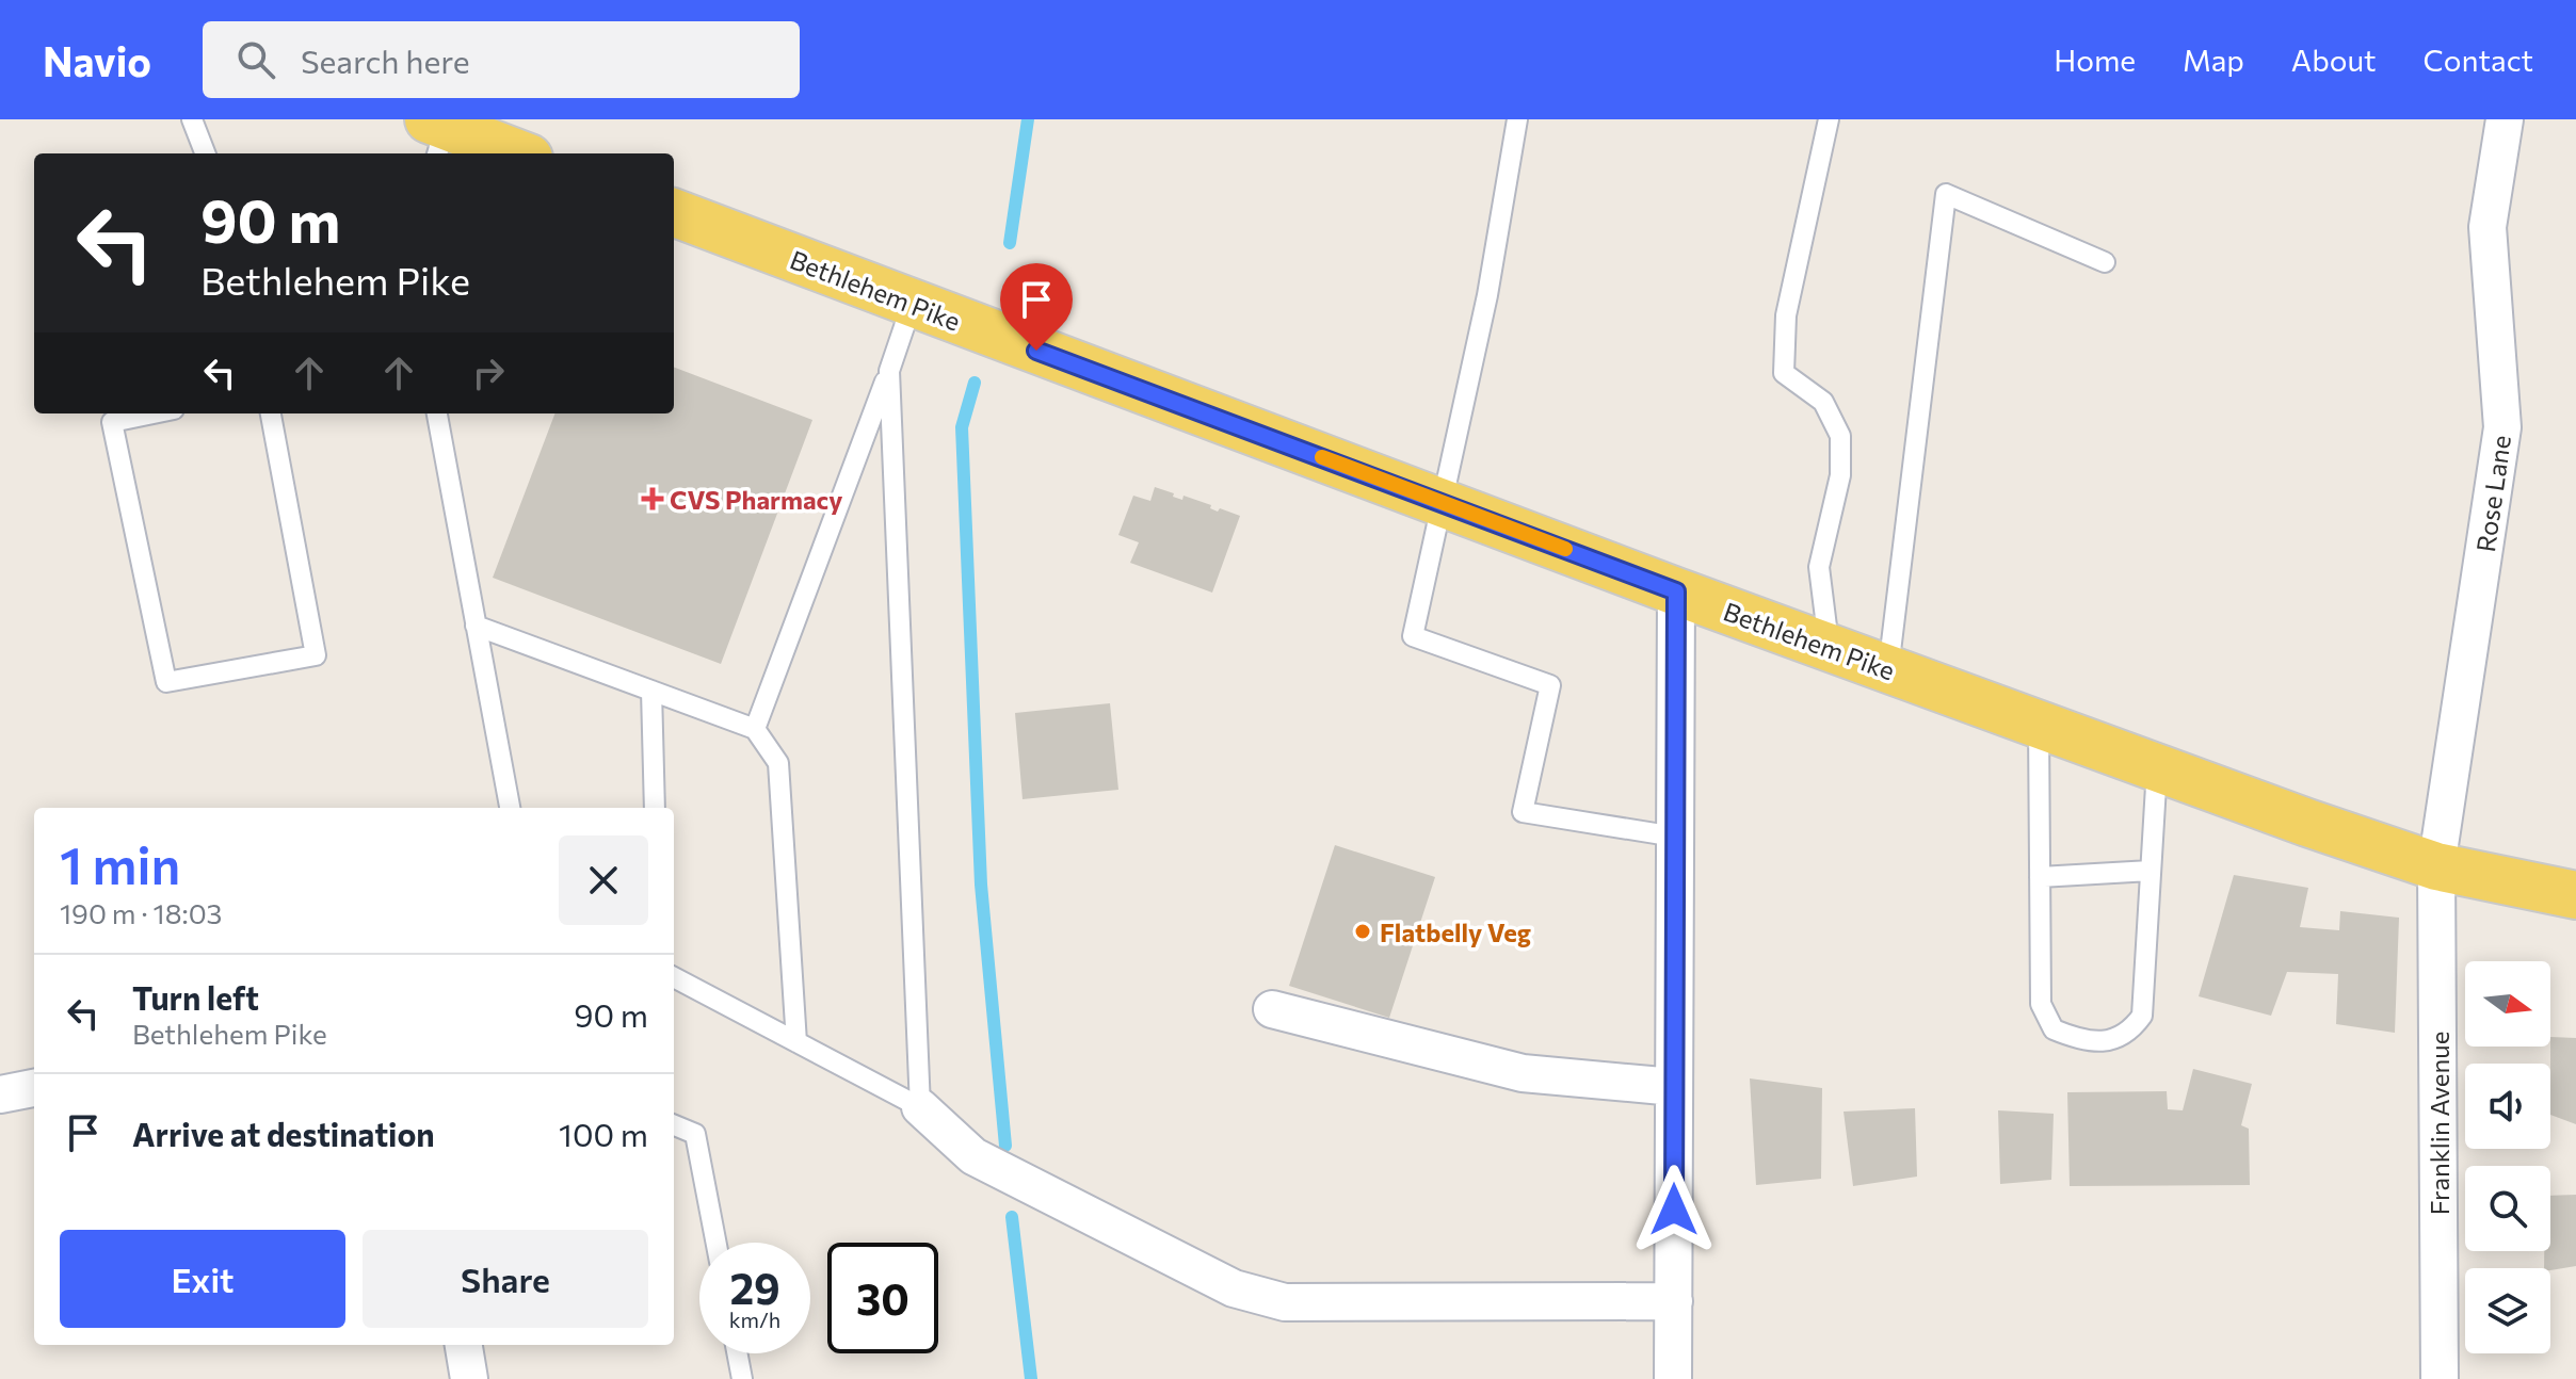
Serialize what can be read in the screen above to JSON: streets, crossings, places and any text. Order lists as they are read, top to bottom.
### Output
{
  "streets": {
    "main road": ["Bethlehem Pike"],
    "street": ["Rose Lane", "Franklin Avenue"]
  },
  "crossings": [
    ["Bethlehem Pike", "Rose Lane"],
    ["Bethlehem Pike", "Franklin Avenue"],
    ["Rose Lane", "Franklin Avenue"]
  ],
  "places": {
    "health": ["CVS Pharmacy"],
    "other": ["Flatbelly Veg"]
  },
  "north": "right",
  "page": {
    "header": "Navio",
    "search": "Search here",
    "nav": [
      "Home",
      "Map",
      "About",
      "Contact"
    ],
    "turn": ["90 m", "Bethlehem Pike"],
    "heading": ["1 min", "190 m · 18:03"],
    "list": [
      {
        "name": "Turn left",
        "note": "Bethlehem Pike",
        "value": "90 m"
      },
      {
        "name": "Arrive at destination",
        "value": "100 m"
      }
    ],
    "buttons": ["Exit", "Share"],
    "speed": "29 km/h",
    "limit": "30"
  }
}
